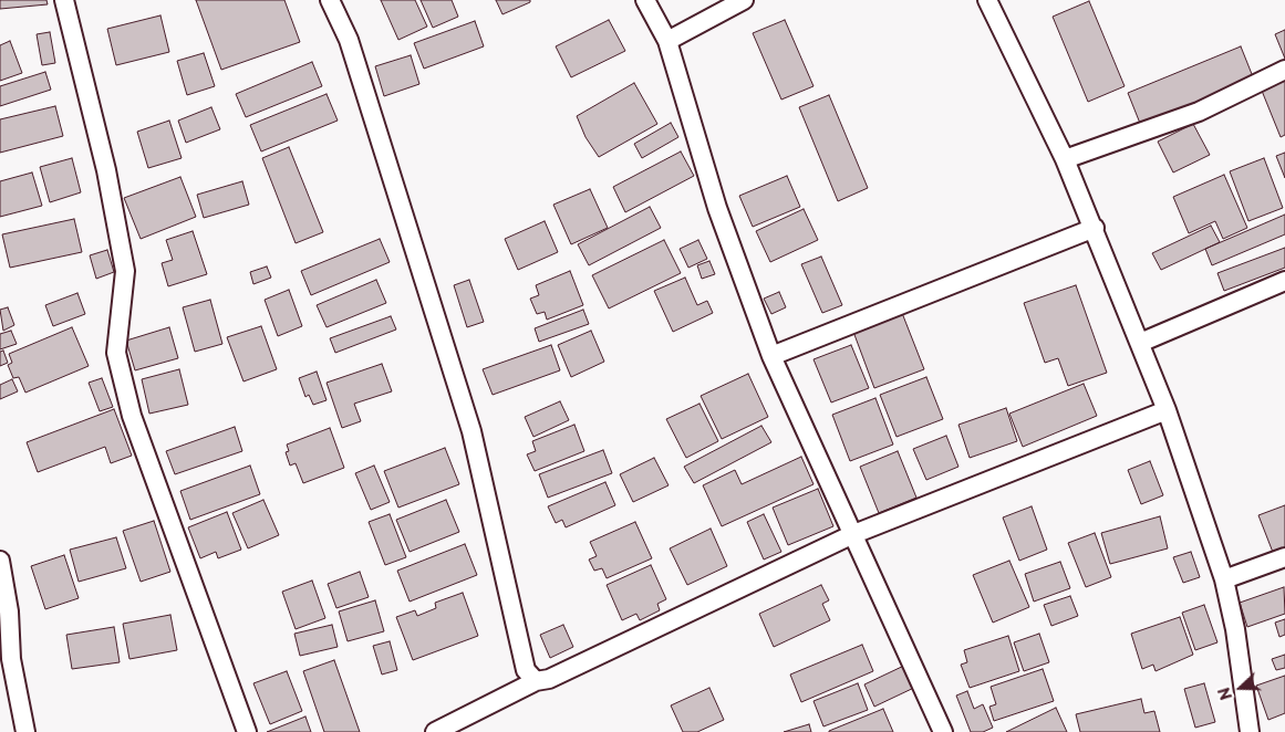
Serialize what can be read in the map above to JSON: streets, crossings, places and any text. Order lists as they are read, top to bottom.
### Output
{
  "north": "left"
}
